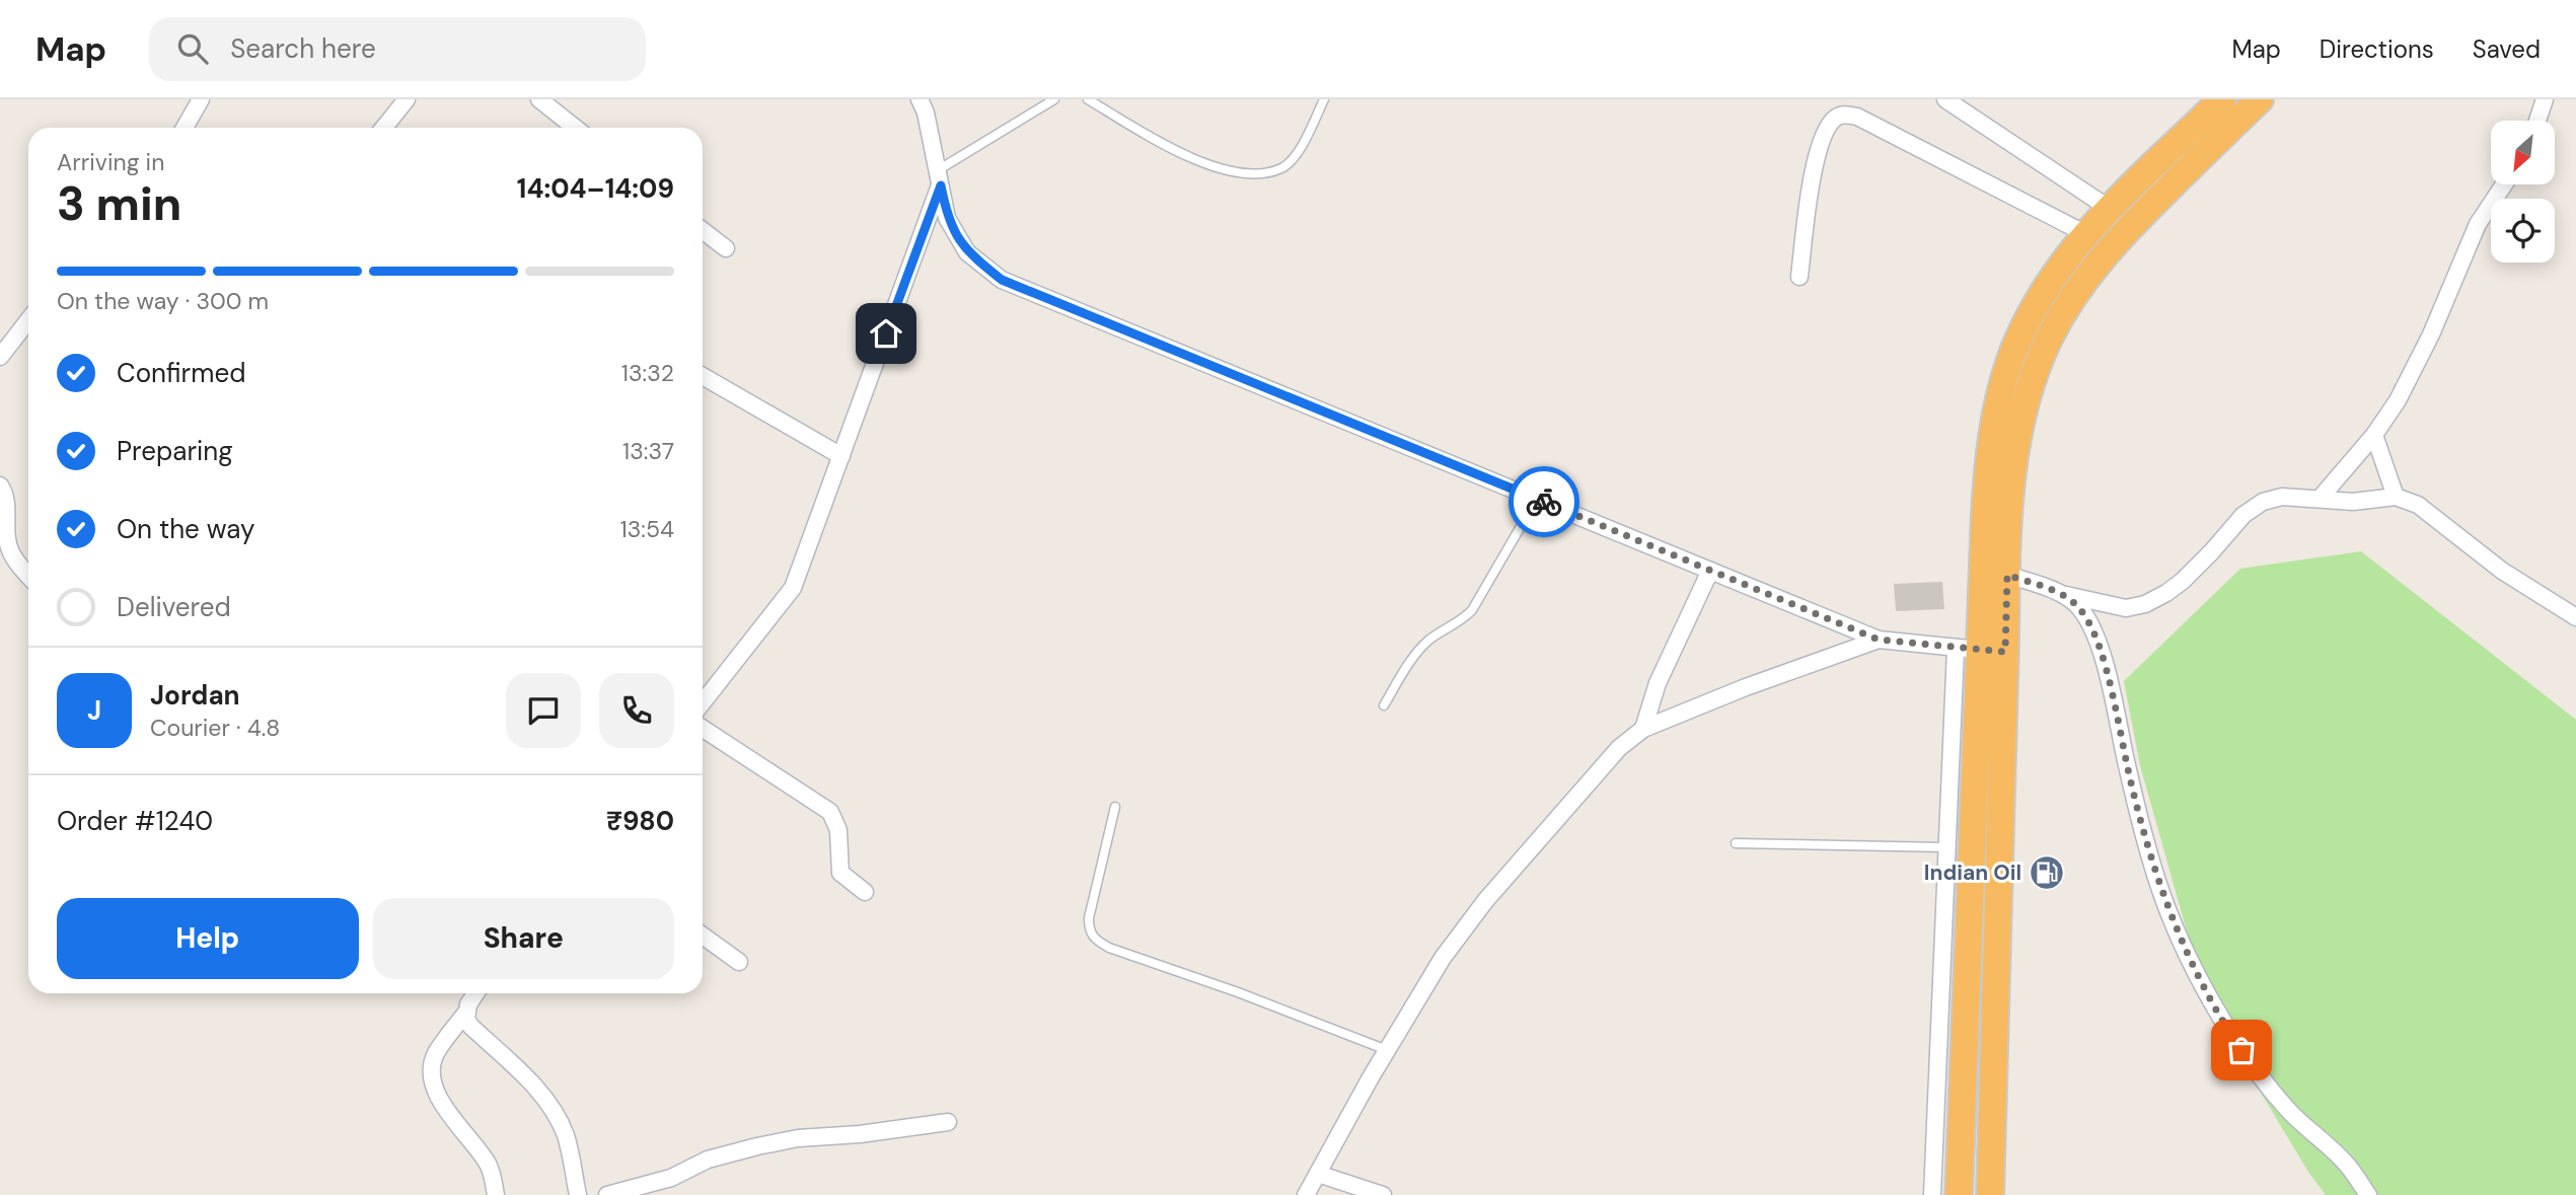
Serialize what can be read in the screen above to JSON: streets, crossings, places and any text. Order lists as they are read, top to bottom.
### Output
{
  "places": {
    "fuel station": ["Indian Oil"]
  },
  "north": "bottom left",
  "page": {
    "header": "Map",
    "search": "Search here",
    "nav": ["Map", "Directions", "Saved"],
    "heading": ["3 min", "Arriving in", "14:04–14:09"],
    "panel": [
      "Jordan",
      "Courier · 4.8",
      "Order #1240",
      "₹980"
    ],
    "bar": "On the way · 300 m",
    "list": [
      ["Confirmed", "13:32"],
      ["Preparing", "13:37"],
      ["On the way", "13:54"],
      "Delivered"
    ],
    "round": "J",
    "buttons": ["Help", "Share"]
  }
}
